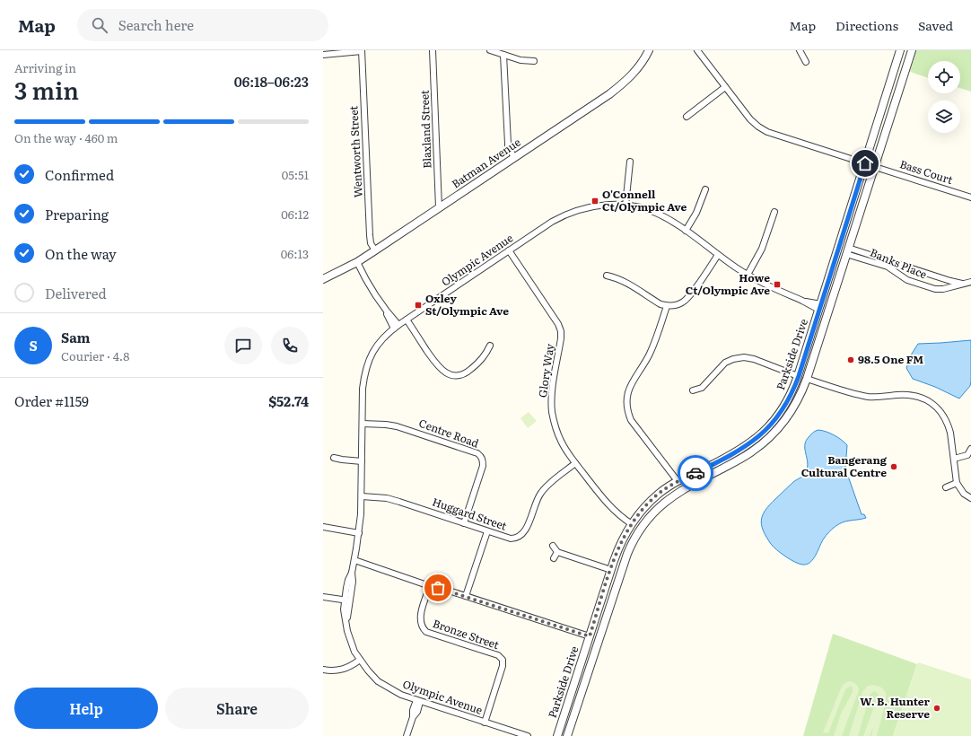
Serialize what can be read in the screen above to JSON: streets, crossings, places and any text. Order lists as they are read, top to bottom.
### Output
{
  "streets": {
    "street": [
      "Blaxland Street",
      "Wentworth Street",
      "Batman Avenue",
      "Bass Court",
      "Olympic Avenue",
      "Banks Place",
      "Parkside Drive",
      "Glory Way",
      "Centre Road",
      "Huggard Street",
      "Bronze Street"
    ]
  },
  "crossings": [
    ["Blaxland Street", "Batman Avenue"],
    ["Wentworth Street", "Batman Avenue"],
    ["Bass Court", "Parkside Drive"],
    ["Olympic Avenue", "Parkside Drive"],
    ["Olympic Avenue", "Glory Way"],
    ["Olympic Avenue", "Centre Road"],
    ["Olympic Avenue", "Huggard Street"],
    ["Olympic Avenue", "Bronze Street"],
    ["Banks Place", "Parkside Drive"],
    ["Parkside Drive", "Glory Way"],
    ["Glory Way", "Huggard Street"],
    ["Centre Road", "Huggard Street"]
  ],
  "places": {
    "transit": ["O'Connell Ct/Olympic Ave", "Howe Ct/Olympic Ave", "Oxley St/Olympic Ave"],
    "other": ["98.5 One FM", "Bangerang Cultural Centre", "W. B. Hunter Reserve"]
  },
  "page": {
    "header": "Map",
    "search": "Search here",
    "nav": ["Map", "Directions", "Saved"],
    "heading": ["3 min", "Arriving in", "06:18–06:23"],
    "panel": [
      "Sam",
      "Courier · 4.8",
      "Order #1159",
      "$52.74"
    ],
    "bar": "On the way · 460 m",
    "list": [
      ["Confirmed", "05:51"],
      ["Preparing", "06:12"],
      ["On the way", "06:13"],
      "Delivered"
    ],
    "round": "S",
    "buttons": ["Help", "Share"]
  }
}
